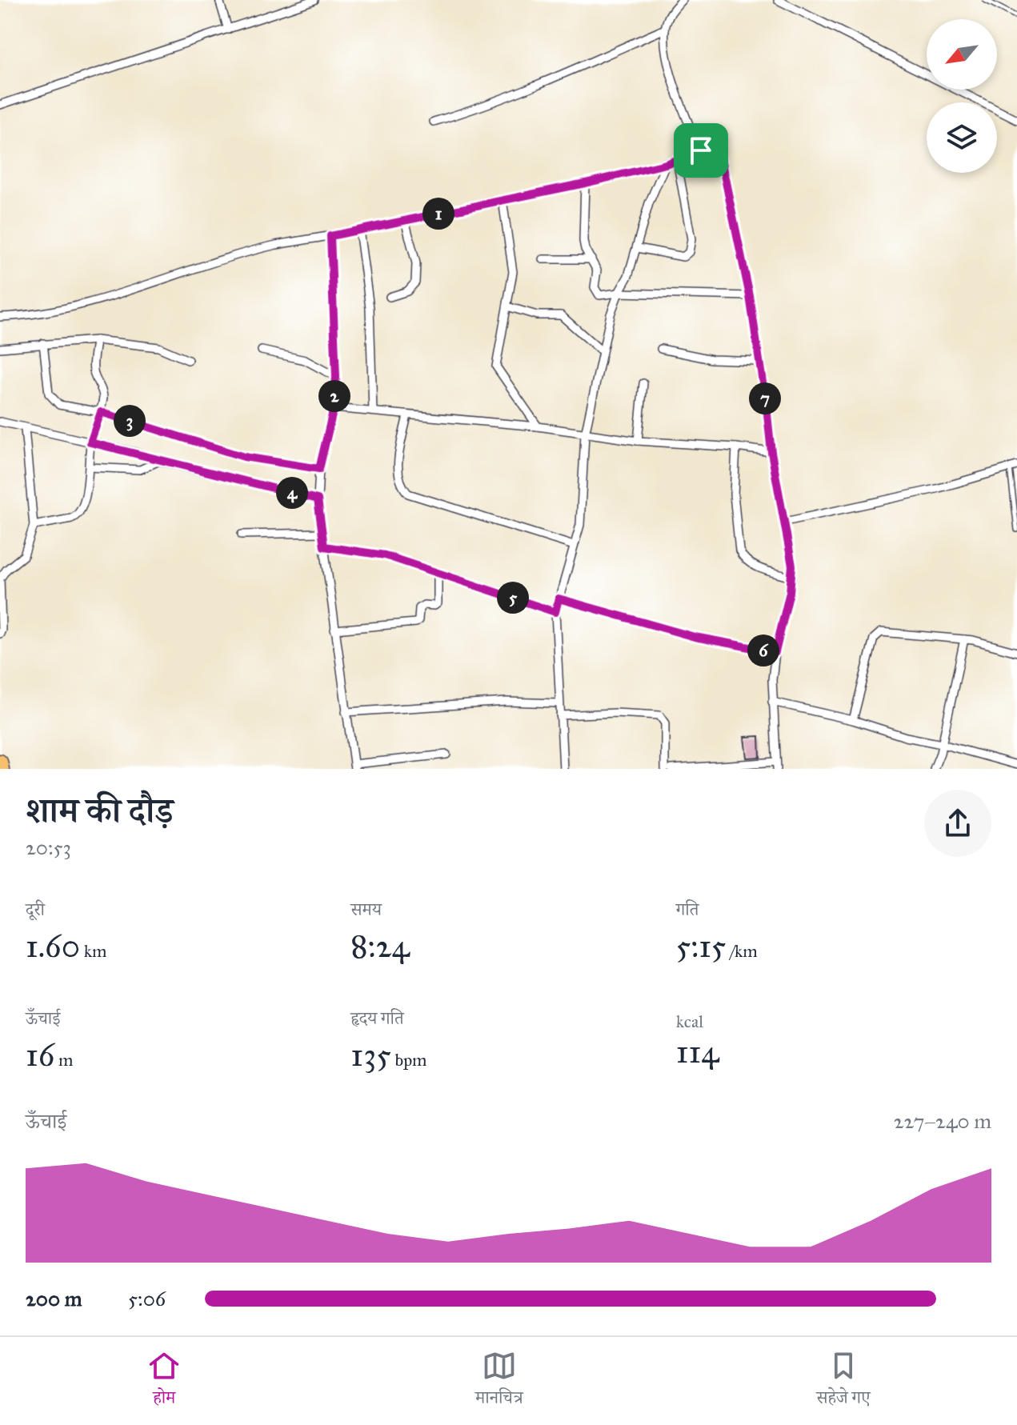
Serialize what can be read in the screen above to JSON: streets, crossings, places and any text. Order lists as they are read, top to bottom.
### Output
{
  "north": "bottom left",
  "page": {
    "pins": [
      "1",
      "2",
      "7",
      "3",
      "4",
      "5",
      "6"
    ],
    "heading": ["शाम की दौड़", "20:53"],
    "stats": [
      ["दूरी", "1.60 km"],
      ["समय", "8:24"],
      ["गति", "5:15 /km"],
      ["ऊँचाई", "16 m"],
      ["हृदय गति", "135 bpm"],
      ["kcal", "114"]
    ],
    "chart": ["ऊँचाई", "227–240 m"],
    "list": [
      {
        "name": "200 m",
        "note": "5:06"
      }
    ],
    "tabs": ["होम", "मानचित्र", "सहेजे गए"]
  }
}
